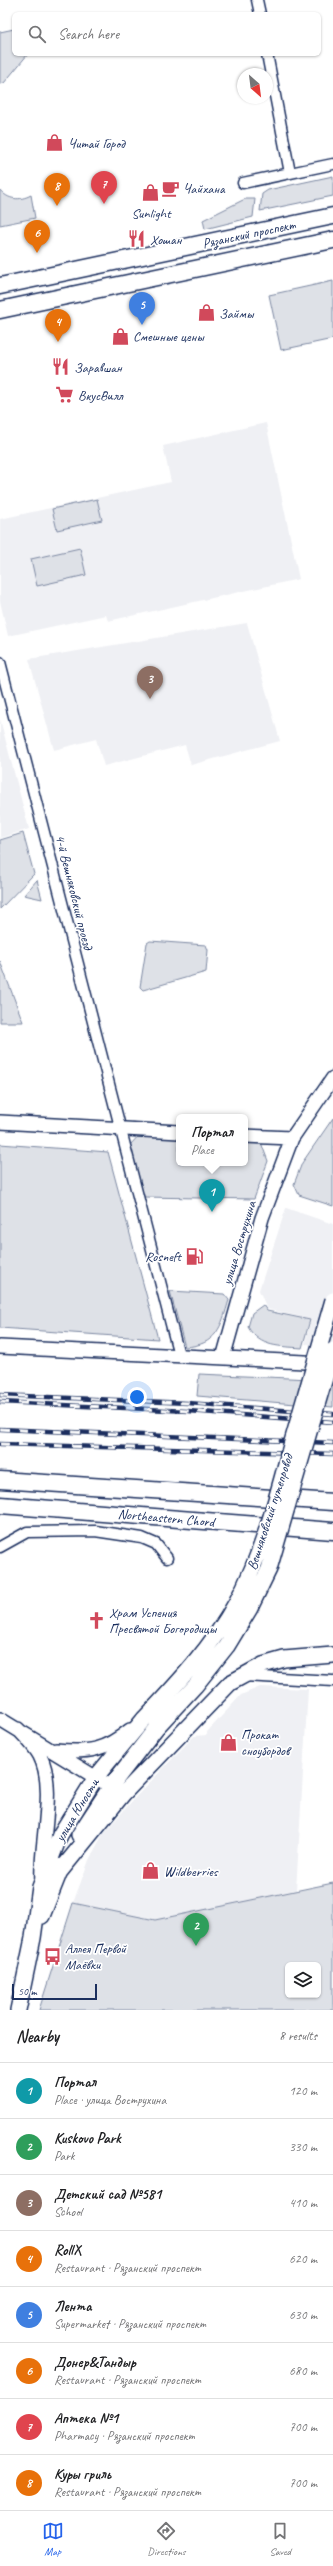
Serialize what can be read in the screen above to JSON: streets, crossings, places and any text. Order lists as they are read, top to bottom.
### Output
{
  "streets": {
    "main road": [
      "Рязанский проспект",
      "Вешняковский путепровод",
      "Northeastern Chord",
      "улица Юности"
    ],
    "street": ["4-й Вешняковский проезд", "улица Вострухина"]
  },
  "crossings": [
    ["Вешняковский путепровод", "улица Юности"]
  ],
  "places": {
    "shop": [
      "Читай Город",
      "Sunlight",
      "Займы",
      "Смешные цены",
      "Прокат сноубордов",
      "Wildberries"
    ],
    "cafe": ["Чайхана"],
    "restaurant": ["Хошан", "Заравшан"],
    "supermarket": ["ВкусВилл"],
    "fuel station": ["Rosneft"],
    "church": ["Храм Успения Пресвятой Богородицы"],
    "bus stop": ["Аллея Первой Маёвки"]
  },
  "scale_bar": "50 m",
  "north": "bottom right",
  "page": {
    "search": "Search here",
    "pins": [
      "7",
      "8",
      "6",
      "5",
      "4",
      "3",
      "1",
      "2"
    ],
    "popup": ["Портал", "Place"],
    "scale": "50 m",
    "heading": ["Nearby", "8 results"],
    "list": [
      {
        "mark": "1",
        "name": "Портал",
        "note": "Place · улица Вострухина",
        "value": "120 m"
      },
      {
        "mark": "2",
        "name": "Kuskovo Park",
        "note": "Park",
        "value": "330 m"
      },
      {
        "mark": "3",
        "name": "Детский сад №581",
        "note": "School",
        "value": "410 m"
      },
      {
        "mark": "4",
        "name": "RollX",
        "note": "Restaurant · Рязанский проспект",
        "value": "620 m"
      },
      {
        "mark": "5",
        "name": "Лента",
        "note": "Supermarket · Рязанский проспект",
        "value": "630 m"
      },
      {
        "mark": "6",
        "name": "Донер&Тандыр",
        "note": "Restaurant · Рязанский проспект",
        "value": "680 m"
      },
      {
        "mark": "7",
        "name": "Аптека №1",
        "note": "Pharmacy · Рязанский проспект",
        "value": "700 m"
      },
      {
        "mark": "8",
        "name": "Куры гриль",
        "note": "Restaurant · Рязанский проспект",
        "value": "700 m"
      }
    ],
    "nav": ["Map", "Directions", "Saved"]
  }
}
